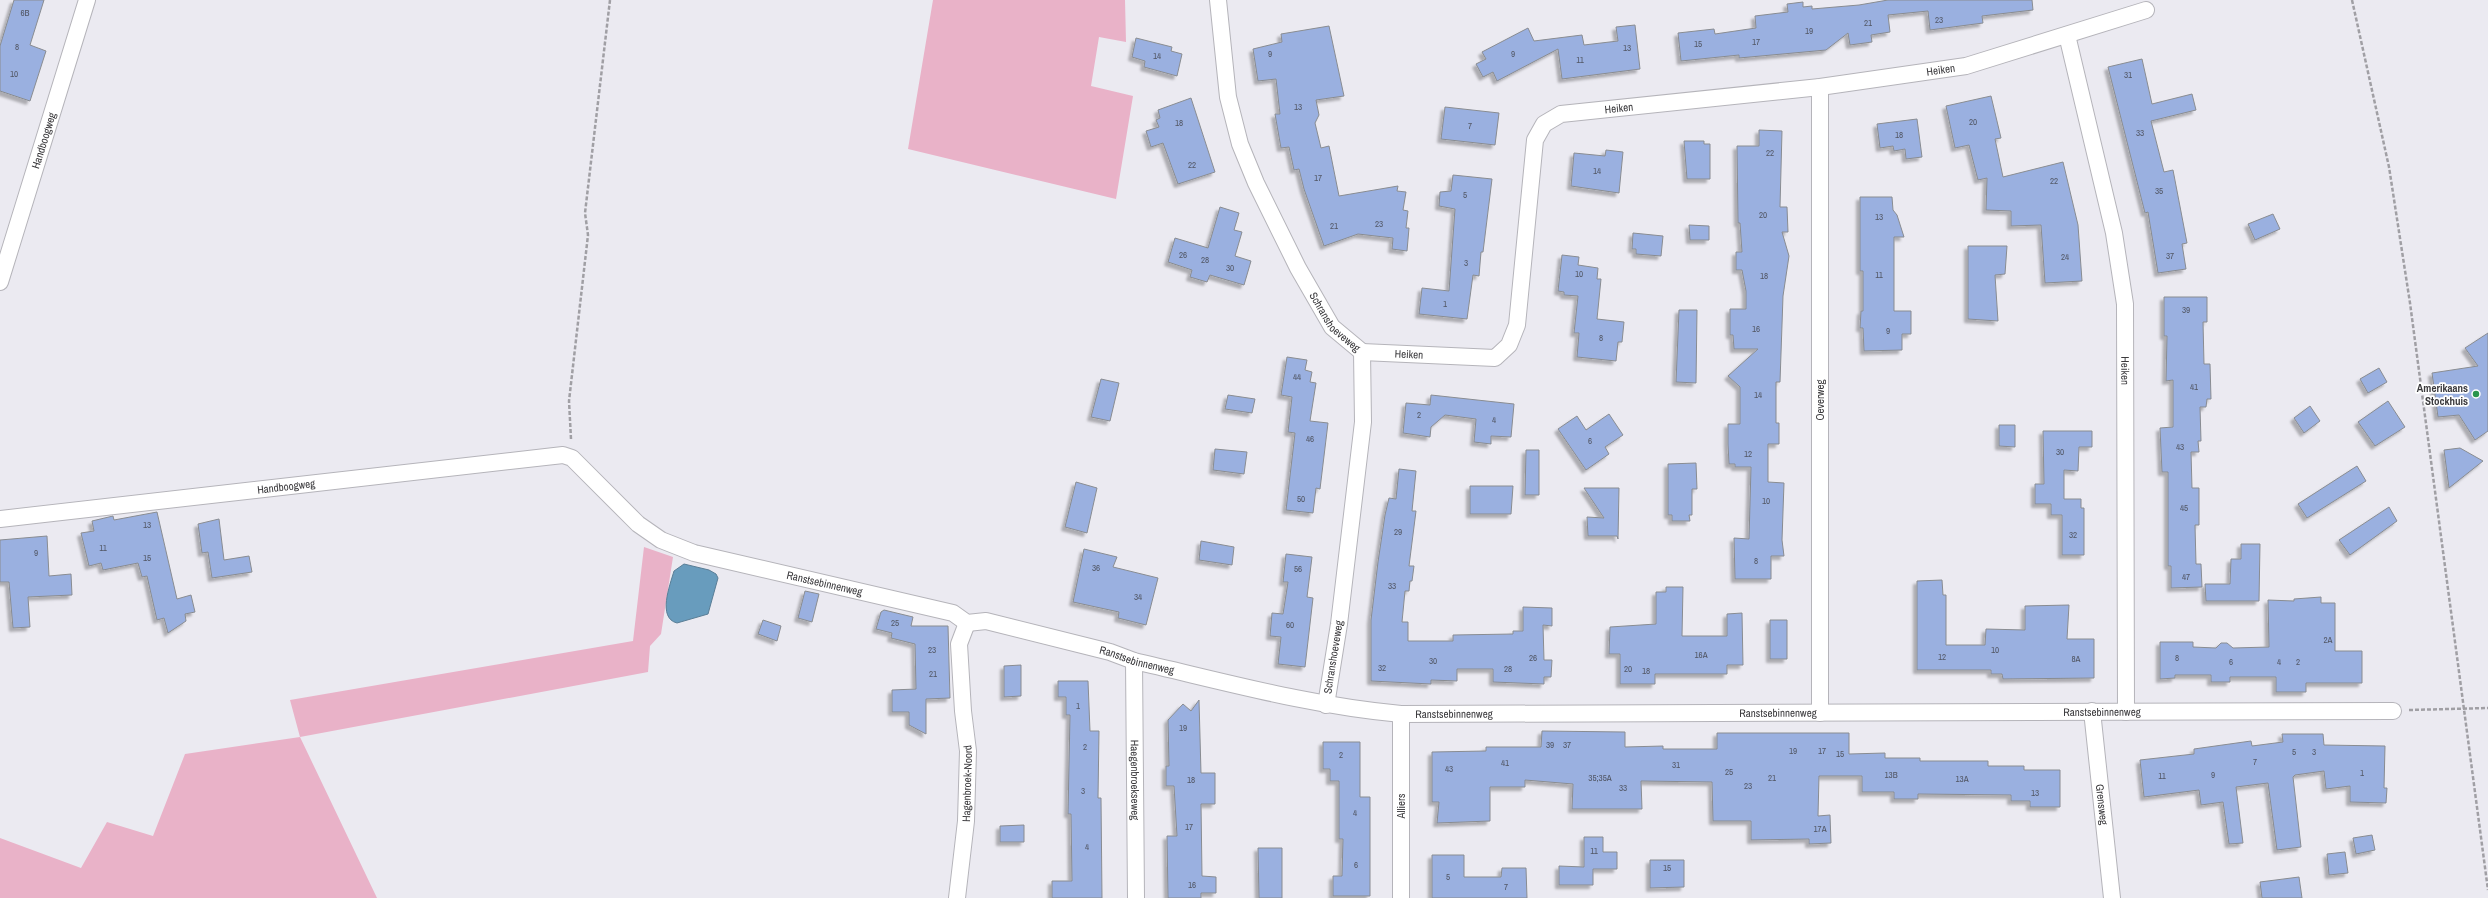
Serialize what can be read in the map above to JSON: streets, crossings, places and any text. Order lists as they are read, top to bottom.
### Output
{
  "streets": {
    "street": [
      "Heiken",
      "Handboogweg",
      "Schranshoeveweg",
      "Oeverweg",
      "Ranstsebinnenweg",
      "Haegenbroekseweg",
      "Hagenbroek-Noord",
      "Grensweg",
      "Alliers"
    ]
  },
  "crossings": [
    ["Heiken", "Schranshoeveweg"],
    ["Heiken", "Oeverweg"],
    ["Heiken", "Ranstsebinnenweg"],
    ["Handboogweg", "Ranstsebinnenweg"],
    ["Schranshoeveweg", "Ranstsebinnenweg"],
    ["Oeverweg", "Ranstsebinnenweg"],
    ["Ranstsebinnenweg", "Haegenbroekseweg"],
    ["Ranstsebinnenweg", "Hagenbroek-Noord"],
    ["Ranstsebinnenweg", "Grensweg"],
    ["Ranstsebinnenweg", "Alliers"]
  ],
  "places": ["Amerikaans Stockhuis"],
  "house_numbers": [
    "6B",
    "23",
    "21",
    "19",
    "17",
    "15",
    "8",
    "13",
    "9",
    "9",
    "14",
    "11",
    "10",
    "31",
    "13",
    "20",
    "18",
    "7",
    "33",
    "18",
    "22",
    "22",
    "14",
    "17",
    "22",
    "35",
    "5",
    "20",
    "13",
    "23",
    "21",
    "26",
    "37",
    "24",
    "28",
    "3",
    "30",
    "10",
    "11",
    "18",
    "1",
    "39",
    "16",
    "9",
    "8",
    "44",
    "41",
    "14",
    "2",
    "4",
    "46",
    "6",
    "43",
    "30",
    "12",
    "50",
    "10",
    "45",
    "13",
    "29",
    "32",
    "11",
    "9",
    "15",
    "8",
    "36",
    "56",
    "47",
    "33",
    "34",
    "25",
    "60",
    "2A",
    "23",
    "10",
    "16A",
    "12",
    "26",
    "8",
    "8A",
    "30",
    "6",
    "4",
    "2",
    "32",
    "28",
    "20",
    "18",
    "21",
    "1",
    "19",
    "39",
    "37",
    "2",
    "19",
    "17",
    "5",
    "3",
    "15",
    "2",
    "7",
    "41",
    "31",
    "43",
    "25",
    "1",
    "13B",
    "9",
    "11",
    "35;35A",
    "21",
    "13A",
    "18",
    "23",
    "33",
    "3",
    "13",
    "4",
    "17",
    "17A",
    "4",
    "11",
    "6",
    "15",
    "5",
    "16",
    "7"
  ]
}
